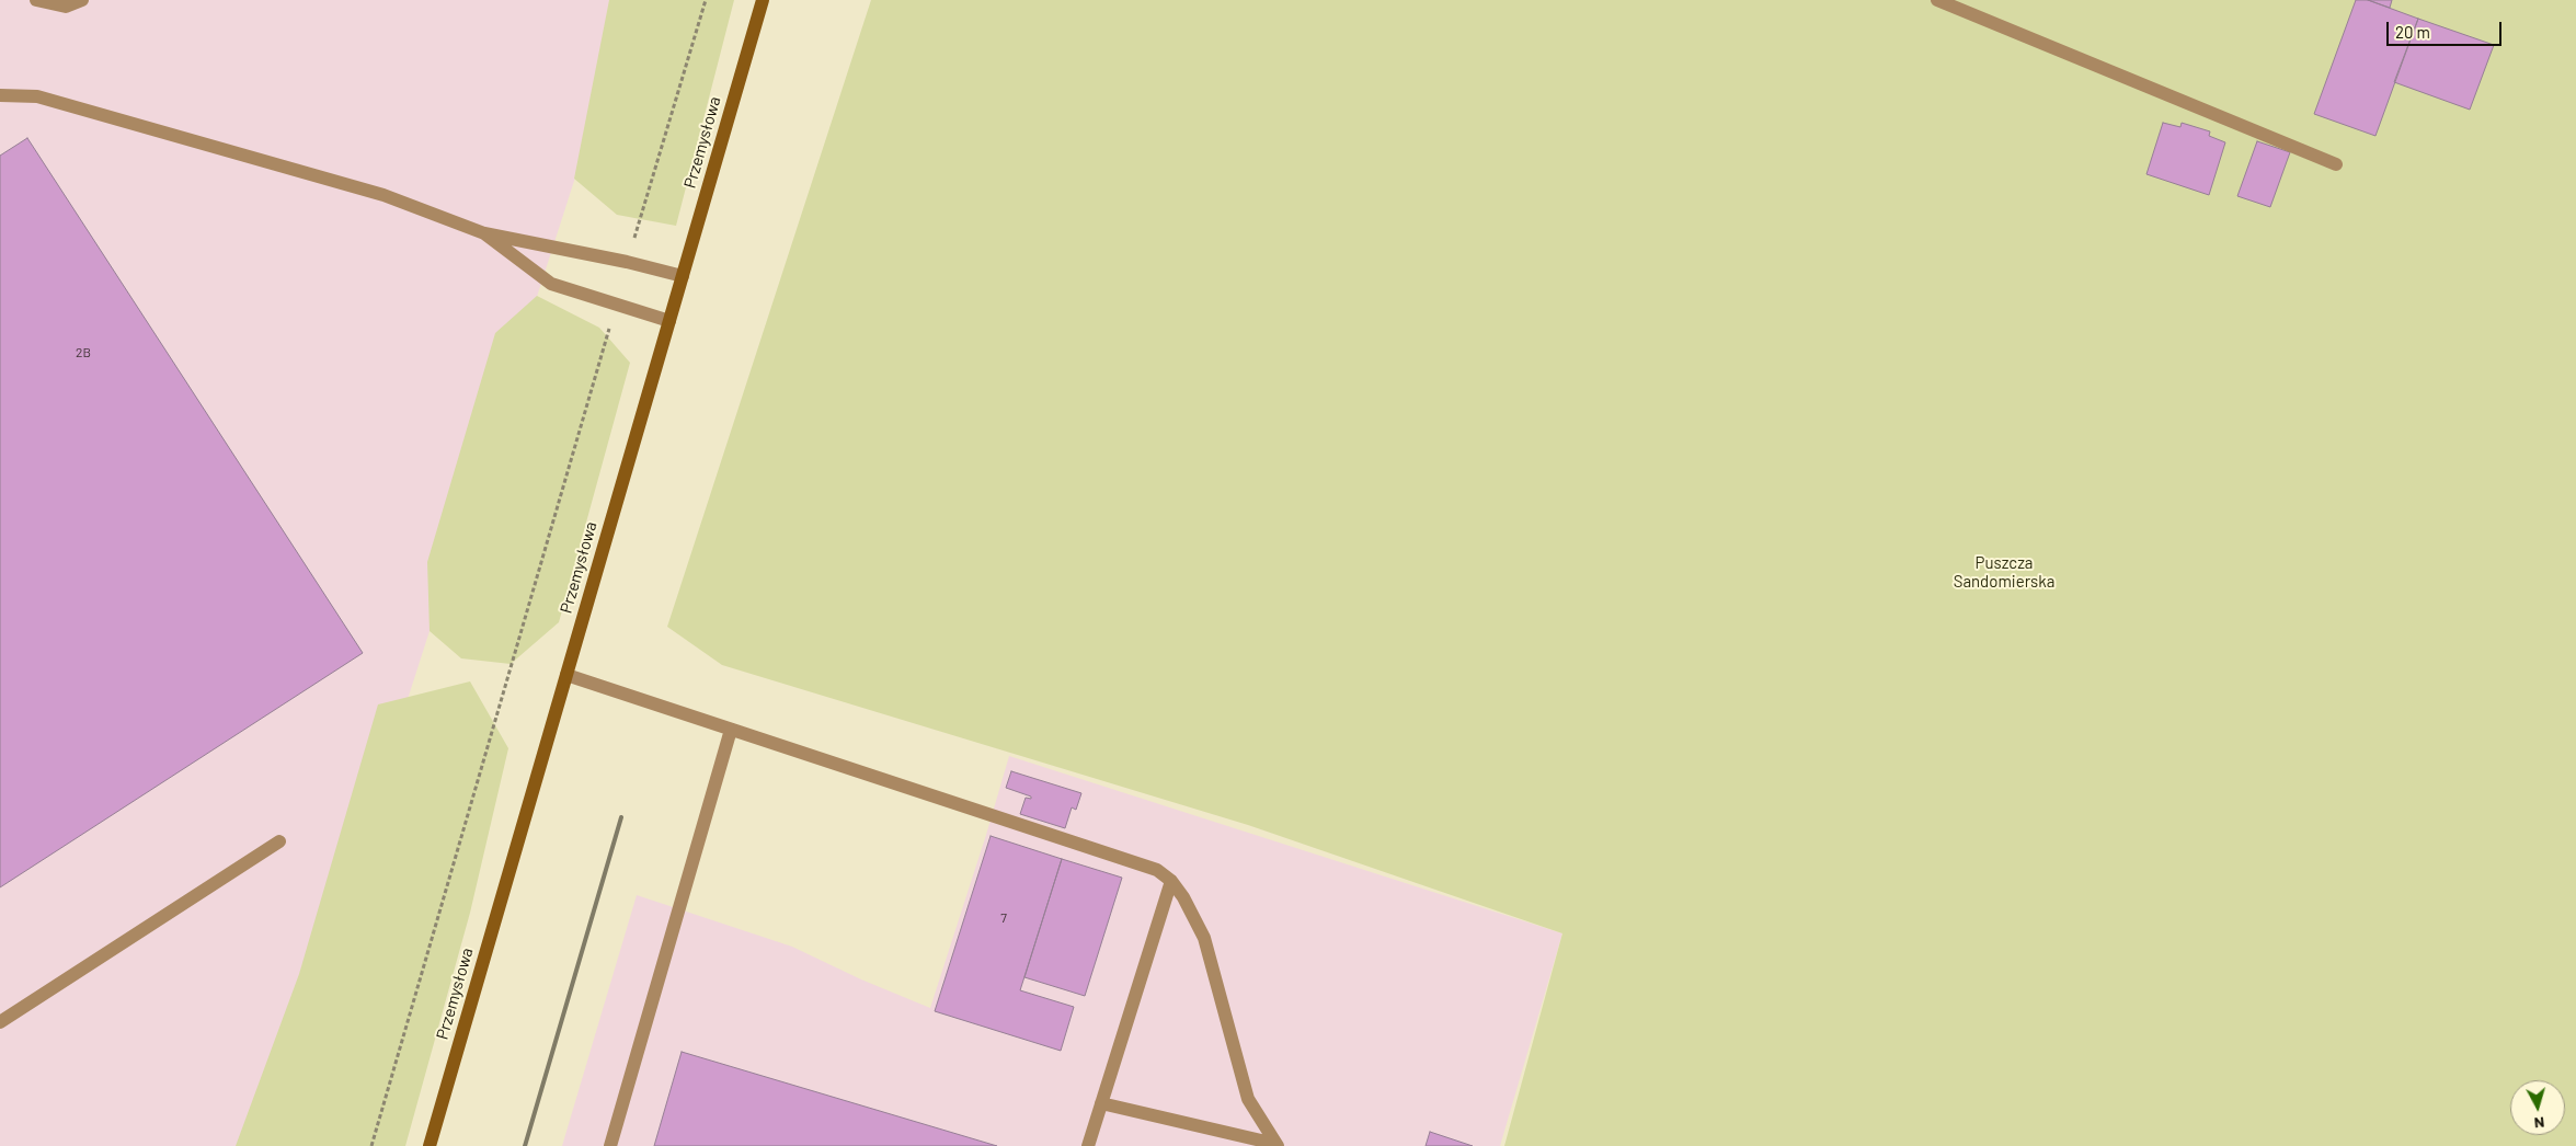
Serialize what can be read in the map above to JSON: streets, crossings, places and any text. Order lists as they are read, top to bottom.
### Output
{
  "streets": {
    "street": ["Przemysłowa"]
  },
  "parks": ["Puszcza Sandomierska"],
  "house_numbers": ["2B", "7"],
  "scale_bar": "20 m",
  "north": "bottom"
}
